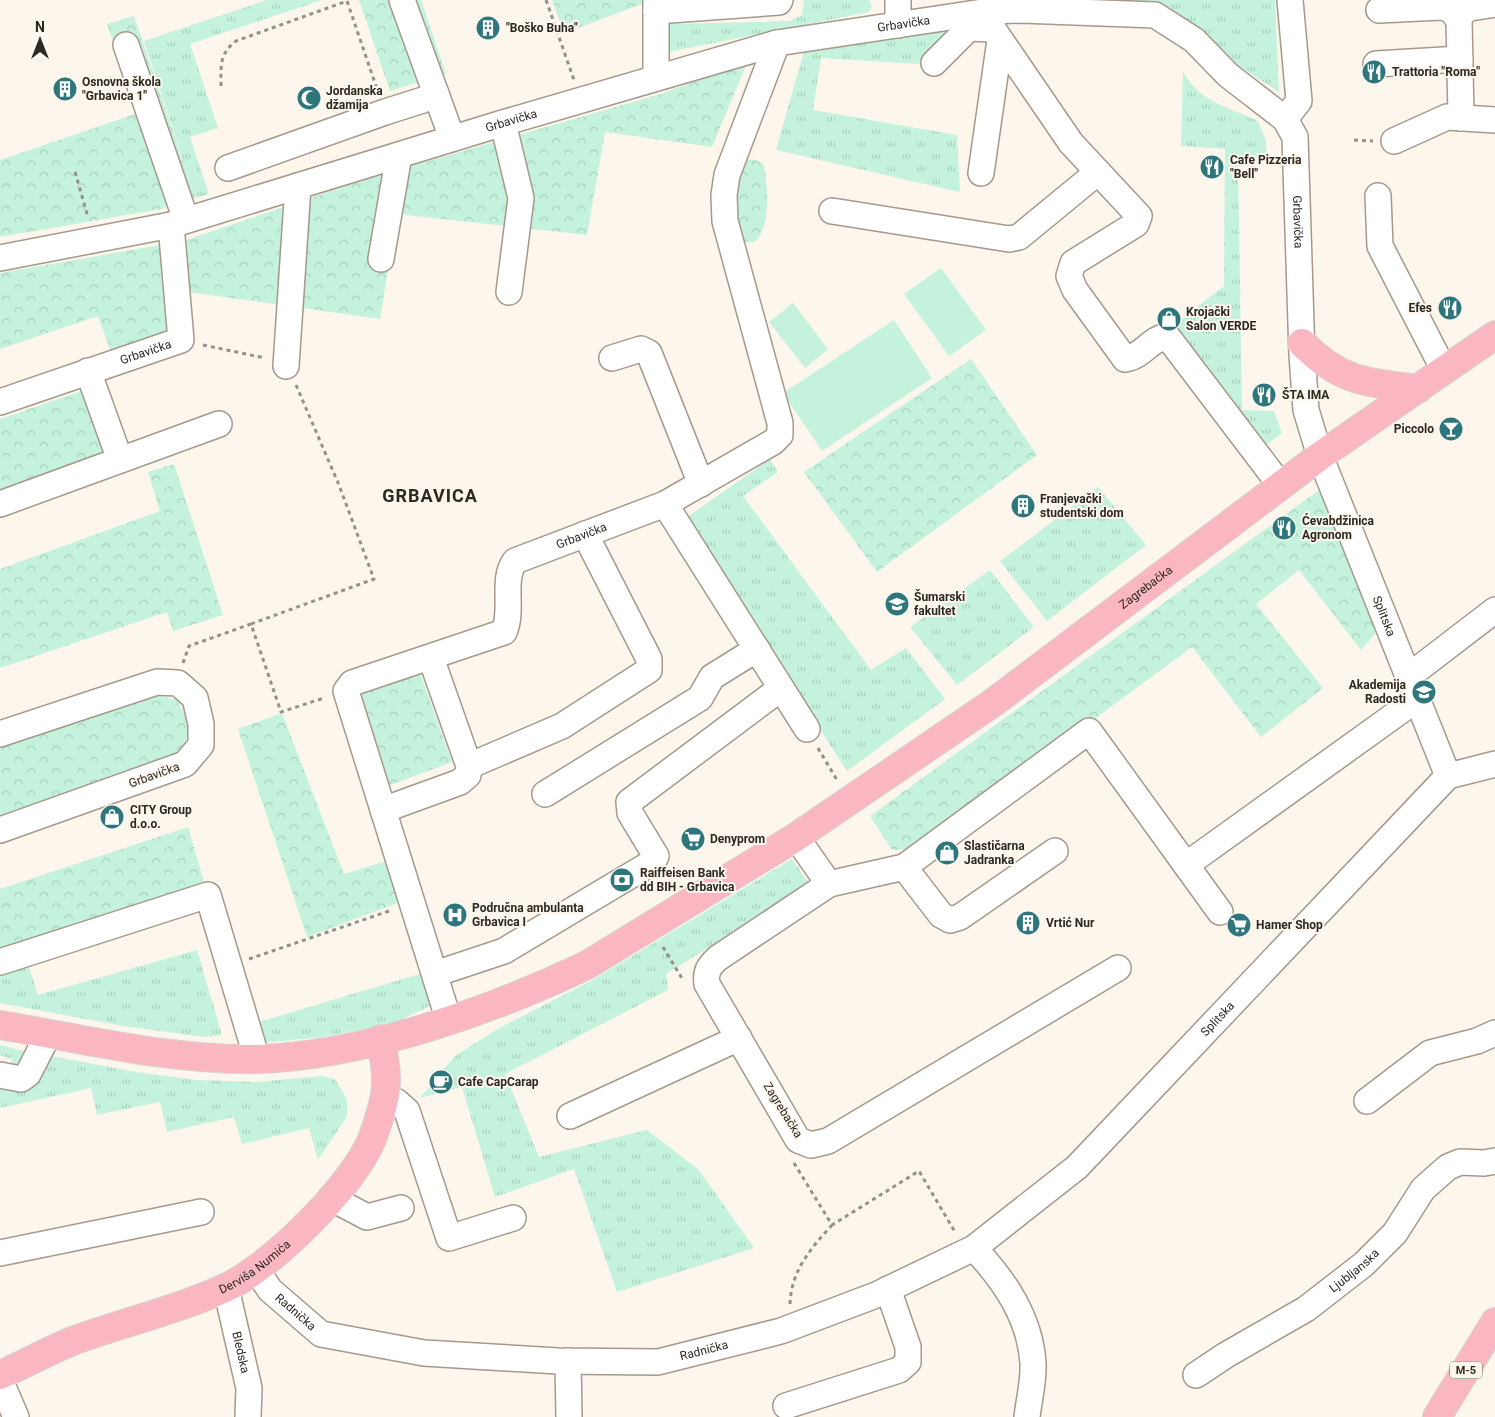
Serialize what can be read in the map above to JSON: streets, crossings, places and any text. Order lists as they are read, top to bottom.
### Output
{
  "streets": {
    "main road": ["Zagrebačka", "Derviša Numića", "M-5"],
    "street": [
      "Grbavička",
      "Splitska",
      "Ljubljanska",
      "Radnička",
      "Bledska"
    ]
  },
  "crossings": [
    ["Grbavička", "Zagrebačka"],
    ["Grbavička", "Splitska"],
    ["Zagrebačka", "Splitska"],
    ["Zagrebačka", "Derviša Numića"],
    ["Splitska", "Radnička"],
    ["Derviša Numića", "Radnička"],
    ["Derviša Numića", "Bledska"]
  ],
  "districts": ["GRBAVICA"],
  "places": {
    "building": [
      "\"Boško Buha\"",
      "Osnovna škola \"Grbavica 1\"",
      "Franjevački studentski dom",
      "Vrtić Nur"
    ],
    "restaurant": [
      "Trattoria \"Roma\"",
      "Cafe Pizzeria \"Bell\"",
      "Efes",
      "ŠTA IMA",
      "Ćevabdžinica Agronom"
    ],
    "mosque": ["Jordanska džamija"],
    "shop": ["Krojački Salon VERDE", "CITY Group d.o.o.", "Slastičarna Jadranka"],
    "bar": ["Piccolo"],
    "school or university": ["Šumarski fakultet", "Akademija Radosti"],
    "supermarket": ["Denyprom", "Hamer Shop"],
    "bank": ["Raiffeisen Bank dd BIH - Grbavica"],
    "hospital": ["Područna ambulanta Grbavica I"],
    "cafe": ["Cafe CapCarap"]
  },
  "north": "top"
}
